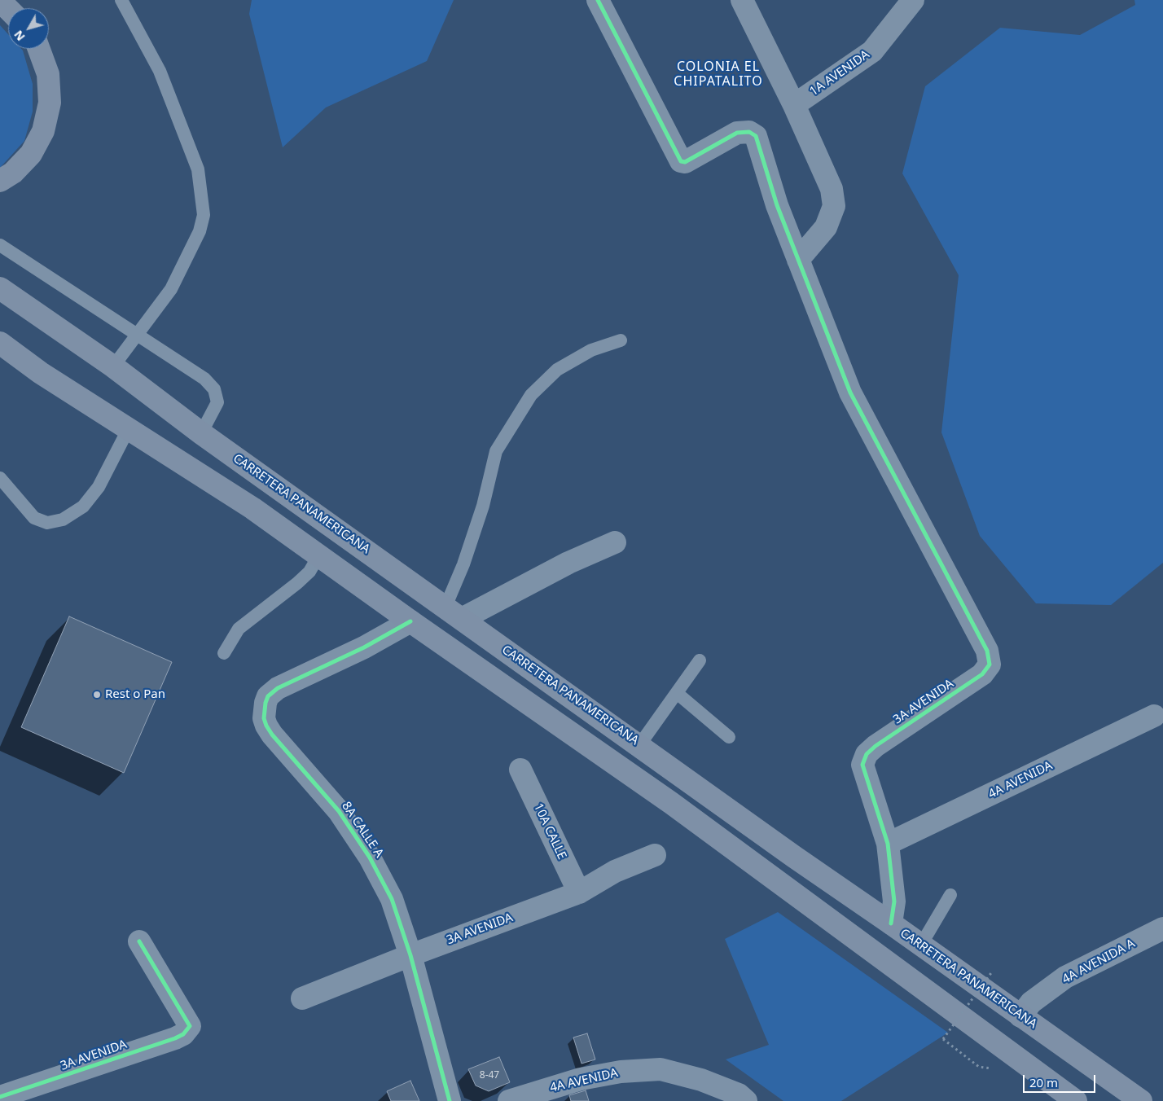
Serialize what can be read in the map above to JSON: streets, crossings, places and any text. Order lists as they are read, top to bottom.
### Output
{
  "streets": {
    "highway": ["CARRETERA PANAMERICANA"],
    "street": [
      "1A AVENIDA",
      "3A AVENIDA",
      "4A AVENIDA",
      "8A CALLE A",
      "10A CALLE",
      "4A AVENIDA A"
    ]
  },
  "crossings": [
    ["CARRETERA PANAMERICANA", "4A AVENIDA A"],
    ["3A AVENIDA", "4A AVENIDA"],
    ["3A AVENIDA", "8A CALLE A"],
    ["3A AVENIDA", "10A CALLE"]
  ],
  "districts": ["COLONIA EL CHIPATALITO"],
  "places": ["Rest o Pan"],
  "house_numbers": ["8-47"],
  "scale_bar": "20 m",
  "north": "bottom left"
}
